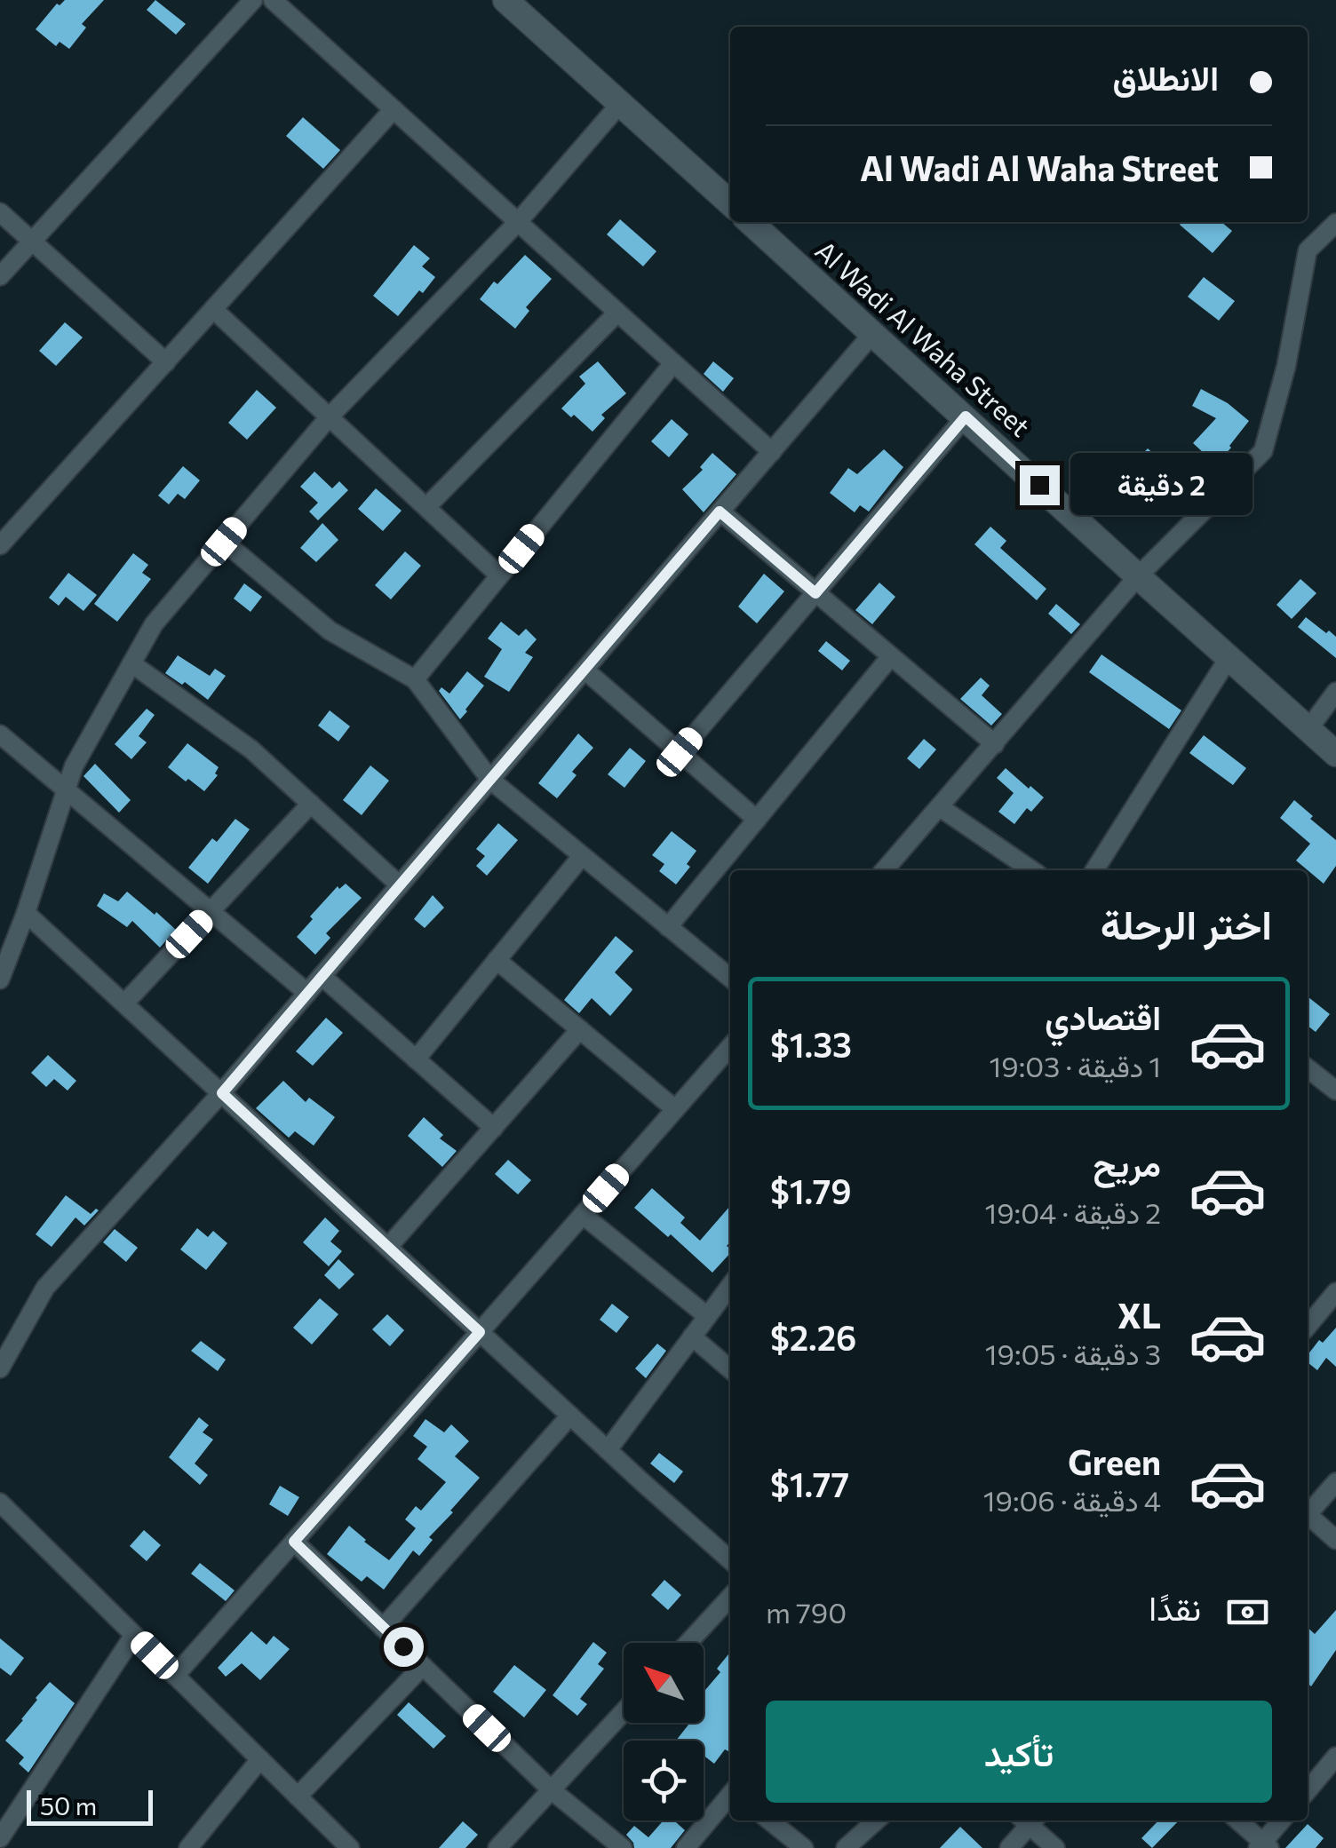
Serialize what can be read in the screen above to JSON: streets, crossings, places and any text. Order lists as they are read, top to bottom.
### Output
{
  "streets": {
    "main road": ["Al Wadi Al Waha Street"]
  },
  "scale_bar": "50 m",
  "north": "top left",
  "page": {
    "banner": ["الانطلاق", "Al Wadi Al Waha Street"],
    "bubble": "2 دقيقة",
    "heading": "اختر الرحلة",
    "list": [
      {
        "name": "اقتصادي",
        "note": "1 دقيقة · 19:03",
        "value": "$1.33"
      },
      {
        "name": "مريح",
        "note": "2 دقيقة · 19:04",
        "value": "$1.79"
      },
      {
        "name": "XL",
        "note": "3 دقيقة · 19:05",
        "value": "$2.26"
      },
      {
        "name": "Green",
        "note": "4 دقيقة · 19:06",
        "value": "$1.77"
      }
    ],
    "pay": ["نقدًا", "790 m"],
    "buttons": "تأكيد",
    "scale": "50 m"
  }
}
